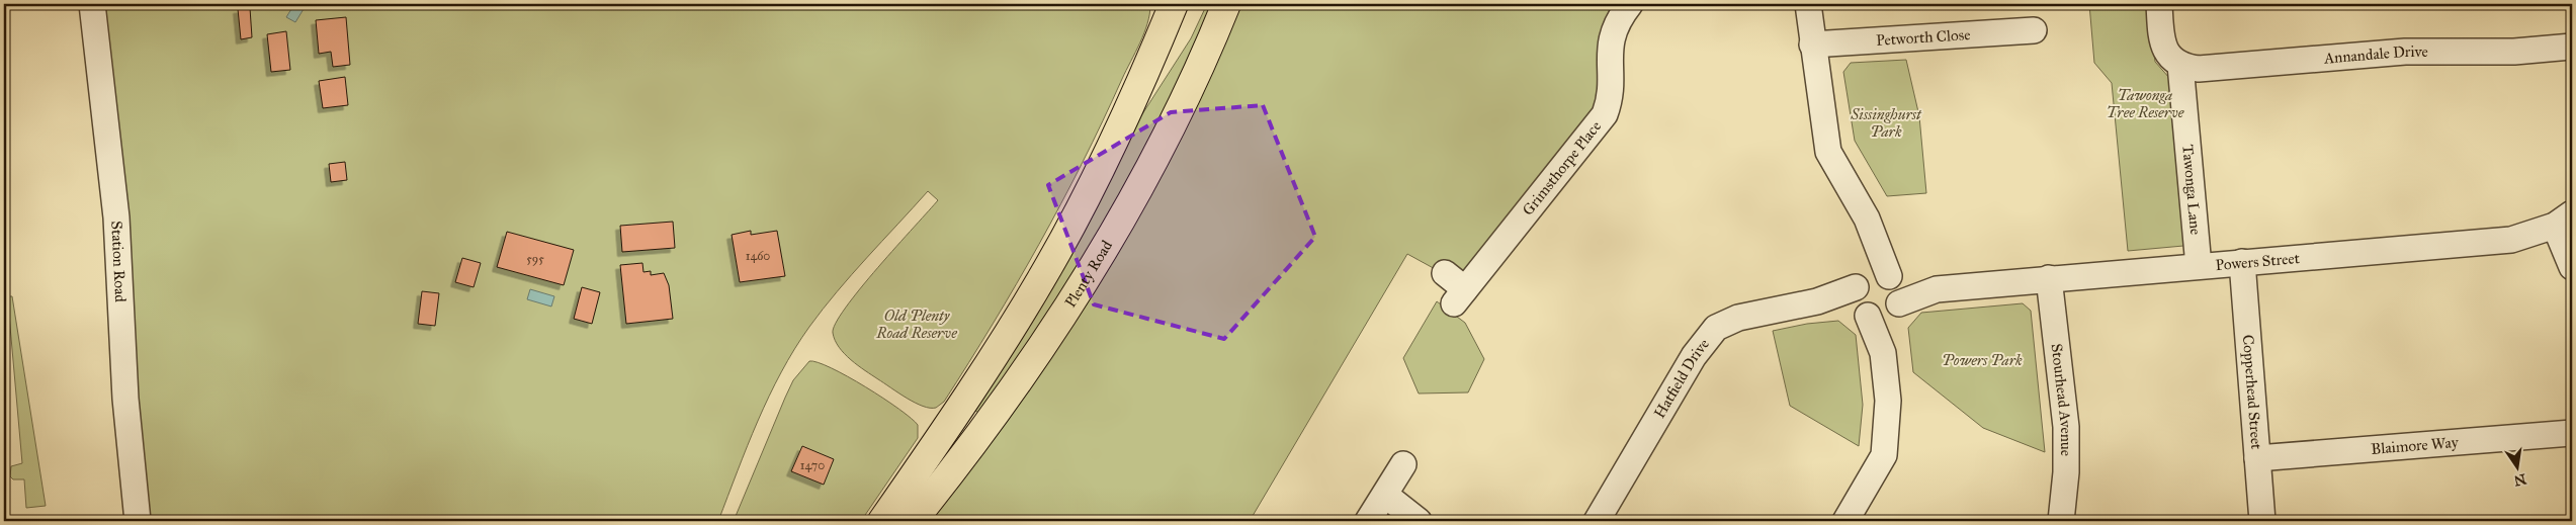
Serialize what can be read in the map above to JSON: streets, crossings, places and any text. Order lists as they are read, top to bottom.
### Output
{
  "streets": {
    "main road": ["Plenty Road"],
    "street": [
      "Petworth Close",
      "Annandale Drive",
      "Grimsthorpe Place",
      "Tawonga Lane",
      "Powers Street",
      "Station Road",
      "Hatfield Drive",
      "Copperhead Street",
      "Stourhead Avenue",
      "Blaimore Way"
    ]
  },
  "crossings": [
    ["Annandale Drive", "Tawonga Lane"],
    ["Tawonga Lane", "Powers Street"],
    ["Powers Street", "Hatfield Drive"],
    ["Powers Street", "Copperhead Street"],
    ["Powers Street", "Stourhead Avenue"],
    ["Copperhead Street", "Blaimore Way"]
  ],
  "parks": [
    "Tawonga Tree Reserve",
    "Sissinghurst Park",
    "Old Plenty Road Reserve",
    "Powers Park"
  ],
  "house_numbers": ["1460", "595", "1470"],
  "north": "bottom"
}
